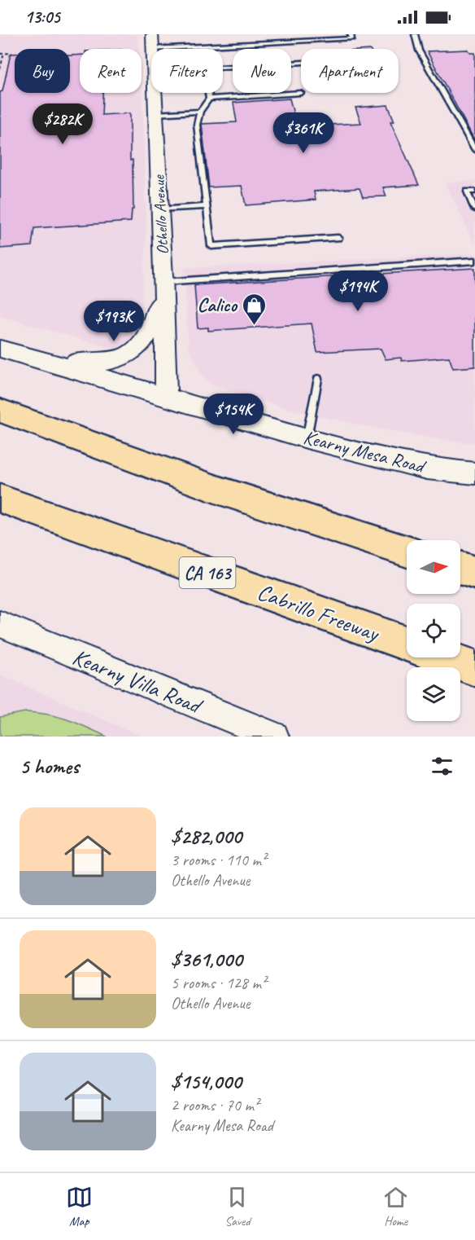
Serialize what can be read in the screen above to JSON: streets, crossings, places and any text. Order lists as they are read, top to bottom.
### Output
{
  "streets": {
    "highway": ["CA 163", "Cabrillo Freeway"],
    "street": ["Othello Avenue", "Kearny Mesa Road", "Kearny Villa Road"]
  },
  "crossings": [
    ["Othello Avenue", "Kearny Mesa Road"]
  ],
  "places": {
    "shop": ["Calico"]
  },
  "north": "right",
  "page": {
    "status": "13:05",
    "chip": [
      "Buy",
      "Rent",
      "Filters",
      "New",
      "Apartment"
    ],
    "price": [
      "$282K",
      "$361K",
      "$194K",
      "$193K",
      "$154K"
    ],
    "heading": "5 homes",
    "list": [
      {
        "name": "$282,000",
        "note": "3 rooms · 110 m² · Othello Avenue"
      },
      {
        "name": "$361,000",
        "note": "5 rooms · 128 m² · Othello Avenue"
      },
      {
        "name": "$154,000",
        "note": "2 rooms · 70 m² · Kearny Mesa Road"
      }
    ],
    "tabs": ["Map", "Saved", "Home"]
  }
}
